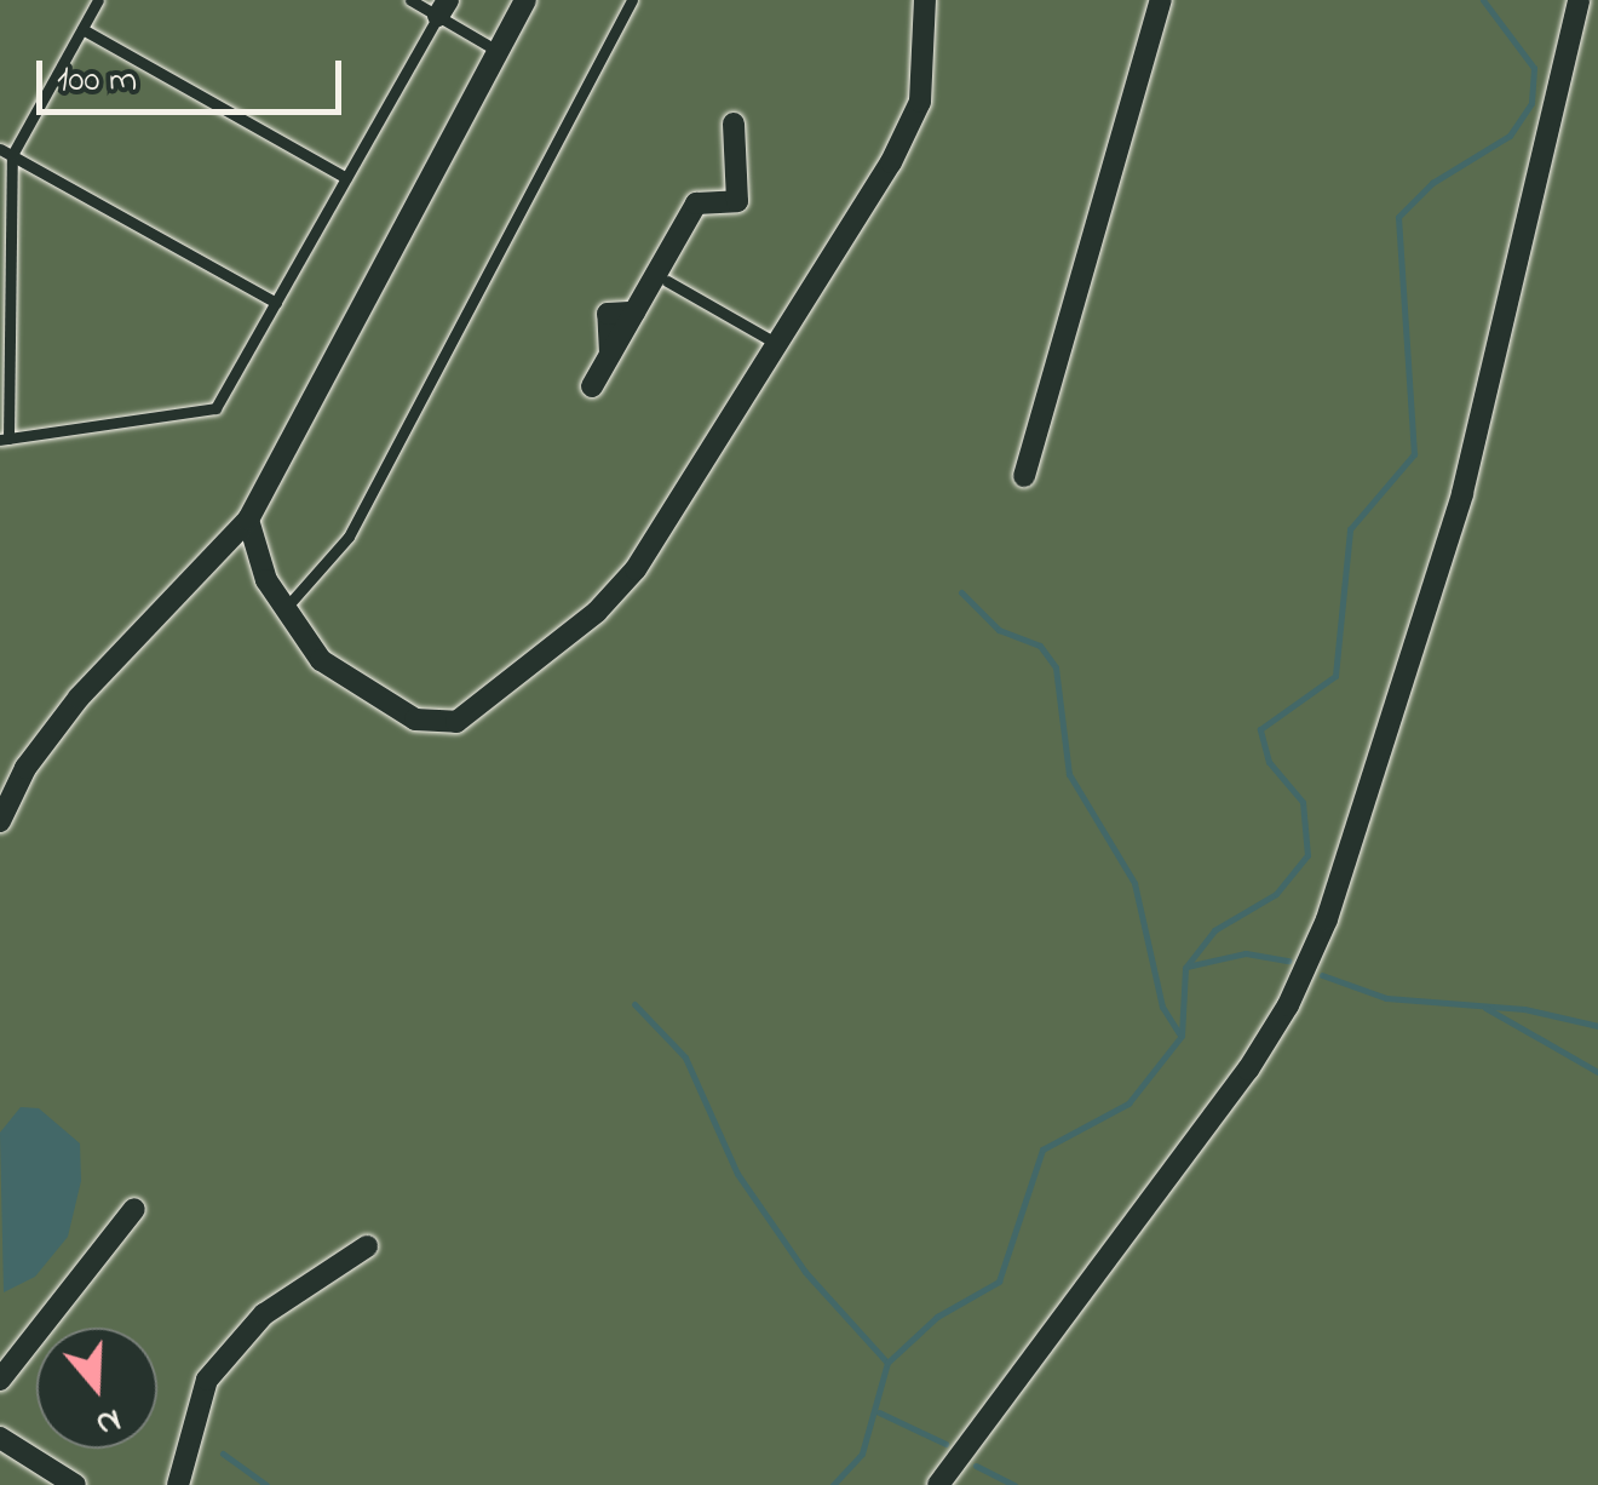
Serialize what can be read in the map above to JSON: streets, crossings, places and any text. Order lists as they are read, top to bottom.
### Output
{
  "scale_bar": "100 m",
  "north": "bottom"
}
